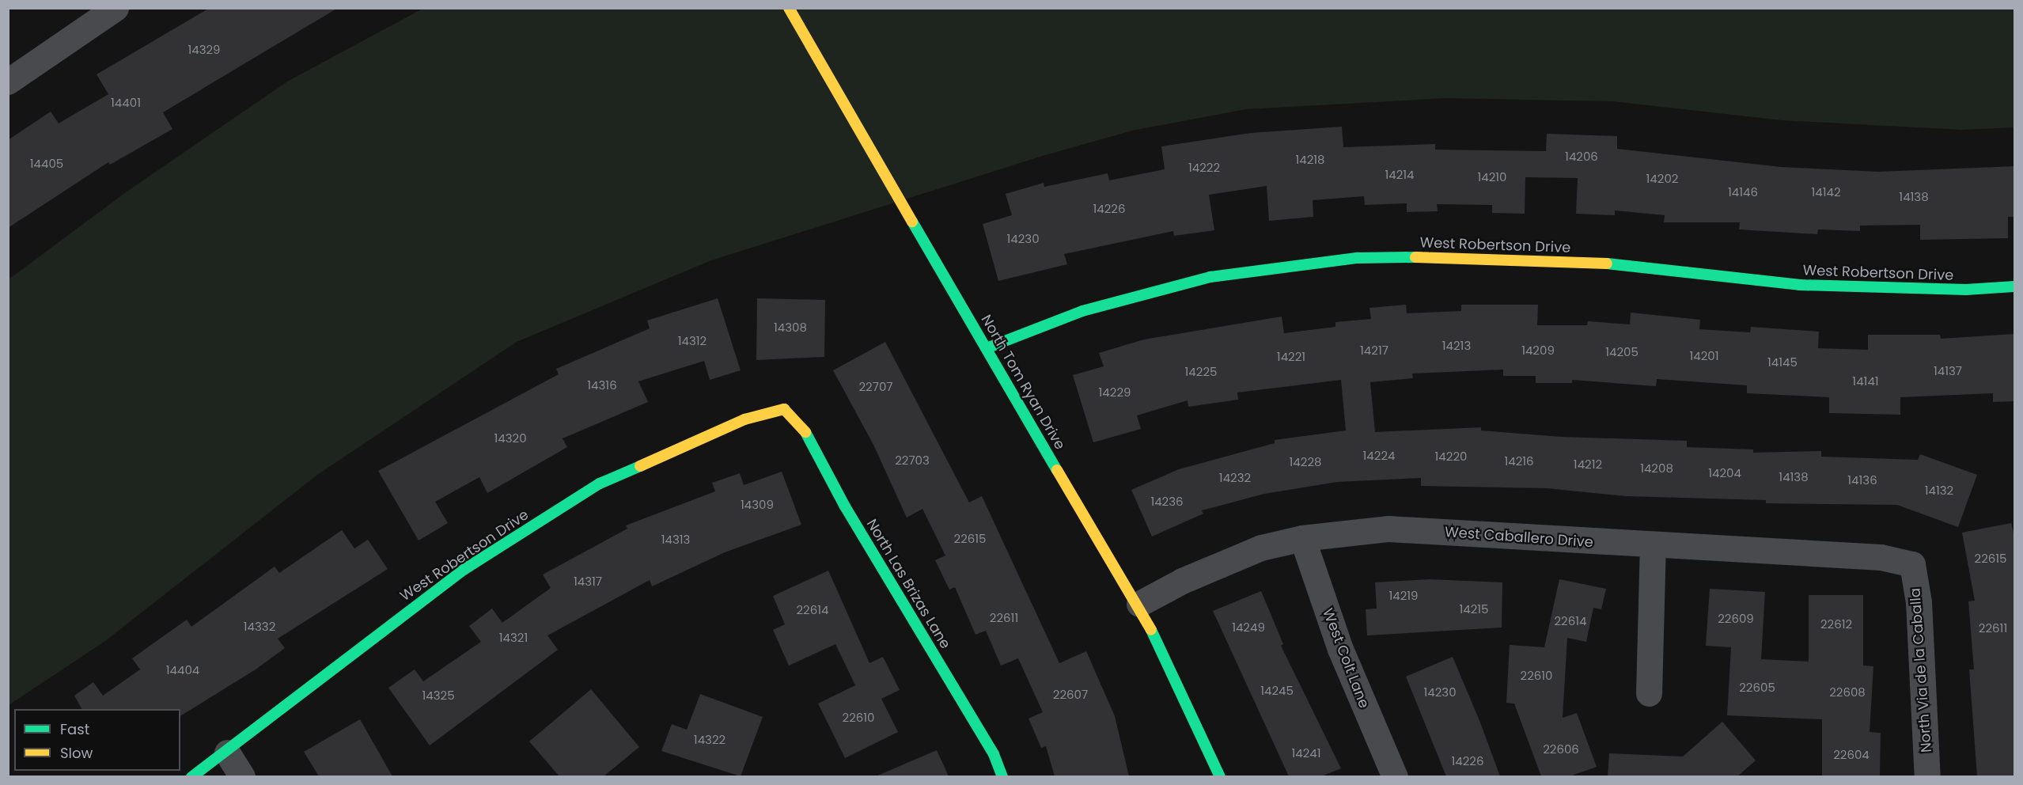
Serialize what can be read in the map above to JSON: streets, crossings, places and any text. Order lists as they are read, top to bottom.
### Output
{
  "streets": {
    "street": [
      "West Robertson Drive",
      "North Tom Ryan Drive",
      "West Caballero Drive",
      "North Las Brizas Lane",
      "West Colt Lane",
      "North Via de la Caballa"
    ]
  },
  "crossings": [
    ["West Robertson Drive", "North Tom Ryan Drive"],
    ["West Robertson Drive", "North Las Brizas Lane"],
    ["North Tom Ryan Drive", "West Caballero Drive"],
    ["West Caballero Drive", "West Colt Lane"],
    ["West Caballero Drive", "North Via de la Caballa"]
  ],
  "house_numbers": [
    "14329",
    "14401",
    "14206",
    "14218",
    "14405",
    "14222",
    "14214",
    "14210",
    "14202",
    "14146",
    "14142",
    "14138",
    "14226",
    "14230",
    "14308",
    "14312",
    "14213",
    "14217",
    "14209",
    "14205",
    "14201",
    "14221",
    "14145",
    "14137",
    "14225",
    "14141",
    "14316",
    "22707",
    "14229",
    "14320",
    "14224",
    "14220",
    "22703",
    "14216",
    "14228",
    "14212",
    "14208",
    "14204",
    "14138",
    "14232",
    "14136",
    "14132",
    "14236",
    "14309",
    "22615",
    "14313",
    "22615",
    "14317",
    "14219",
    "14215",
    "22614",
    "22611",
    "22609",
    "22614",
    "22612",
    "14332",
    "14249",
    "22611",
    "14321",
    "14404",
    "22610",
    "22605",
    "14245",
    "14230",
    "22608",
    "22607",
    "14325",
    "22610",
    "14322",
    "22606",
    "14241",
    "22604",
    "14226"
  ],
  "legend": ["Fast", "Slow"]
}
